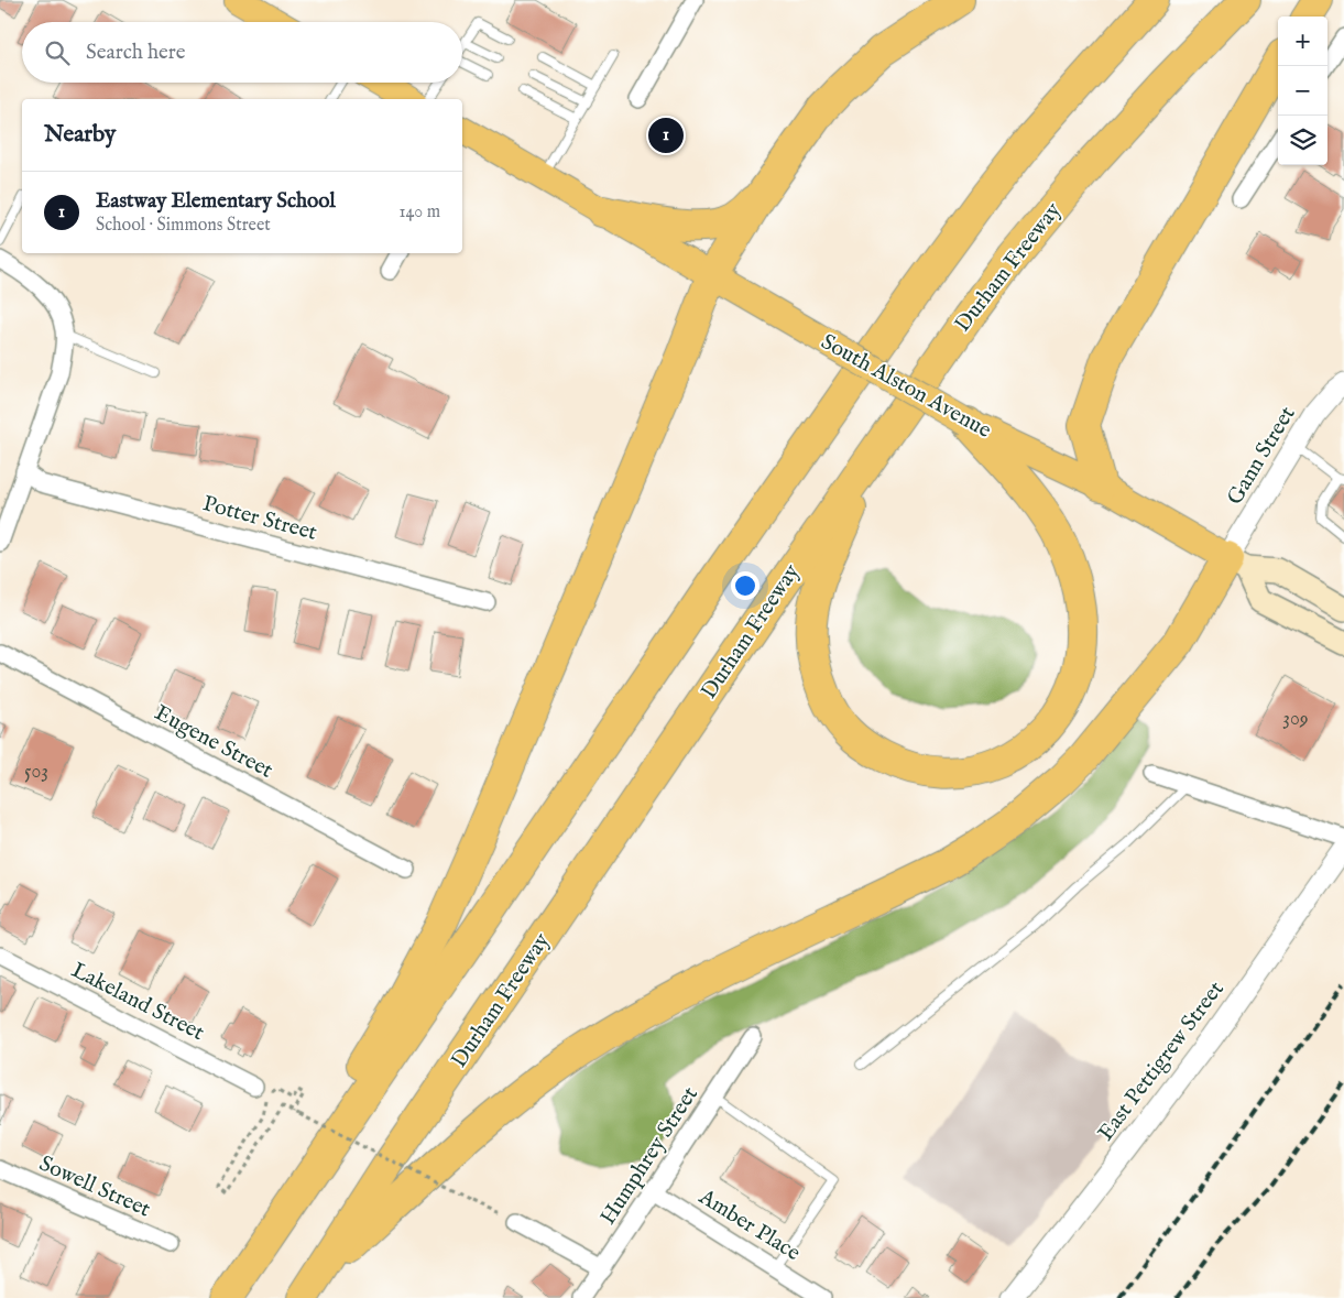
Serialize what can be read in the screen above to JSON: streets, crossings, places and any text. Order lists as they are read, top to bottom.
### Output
{
  "streets": {
    "highway": ["Durham Freeway"],
    "main road": ["South Alston Avenue"],
    "street": [
      "Gann Street",
      "Potter Street",
      "Eugene Street",
      "Lakeland Street",
      "East Pettigrew Street",
      "Humphrey Street",
      "Sowell Street",
      "Amber Place"
    ]
  },
  "crossings": [
    ["South Alston Avenue", "Gann Street"],
    ["Humphrey Street", "Amber Place"]
  ],
  "house_numbers": ["309", "503"],
  "page": {
    "map_buttons": ["+", "−"],
    "search": "Search here",
    "heading": "Nearby",
    "pins": "1",
    "list": [
      {
        "mark": "1",
        "name": "Eastway Elementary School",
        "note": "School · Simmons Street",
        "value": "140 m"
      }
    ]
  }
}
